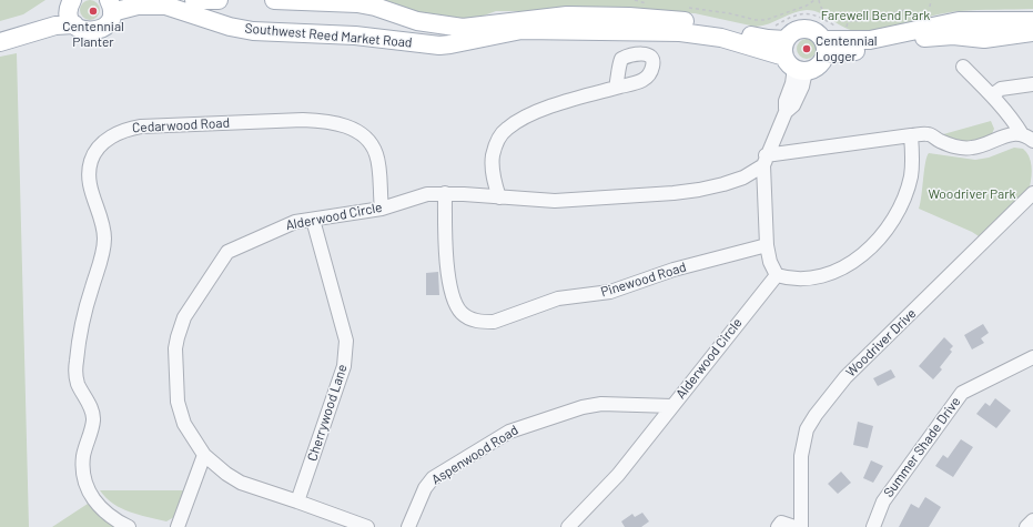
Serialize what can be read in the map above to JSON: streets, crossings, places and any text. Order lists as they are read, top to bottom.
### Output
{
  "streets": {
    "main road": ["Southwest Reed Market Road"],
    "street": [
      "Cedarwood Road",
      "Alderwood Circle",
      "Pinewood Road",
      "Woodriver Drive",
      "Cherrywood Lane",
      "Summer Shade Drive",
      "Aspenwood Road"
    ]
  },
  "crossings": [
    ["Cedarwood Road", "Alderwood Circle"],
    ["Alderwood Circle", "Pinewood Road"],
    ["Alderwood Circle", "Cherrywood Lane"],
    ["Alderwood Circle", "Aspenwood Road"]
  ],
  "parks": ["Farewell Bend Park", "Woodriver Park"],
  "places": ["Centennial Planter", "Centennial Logger"]
}
